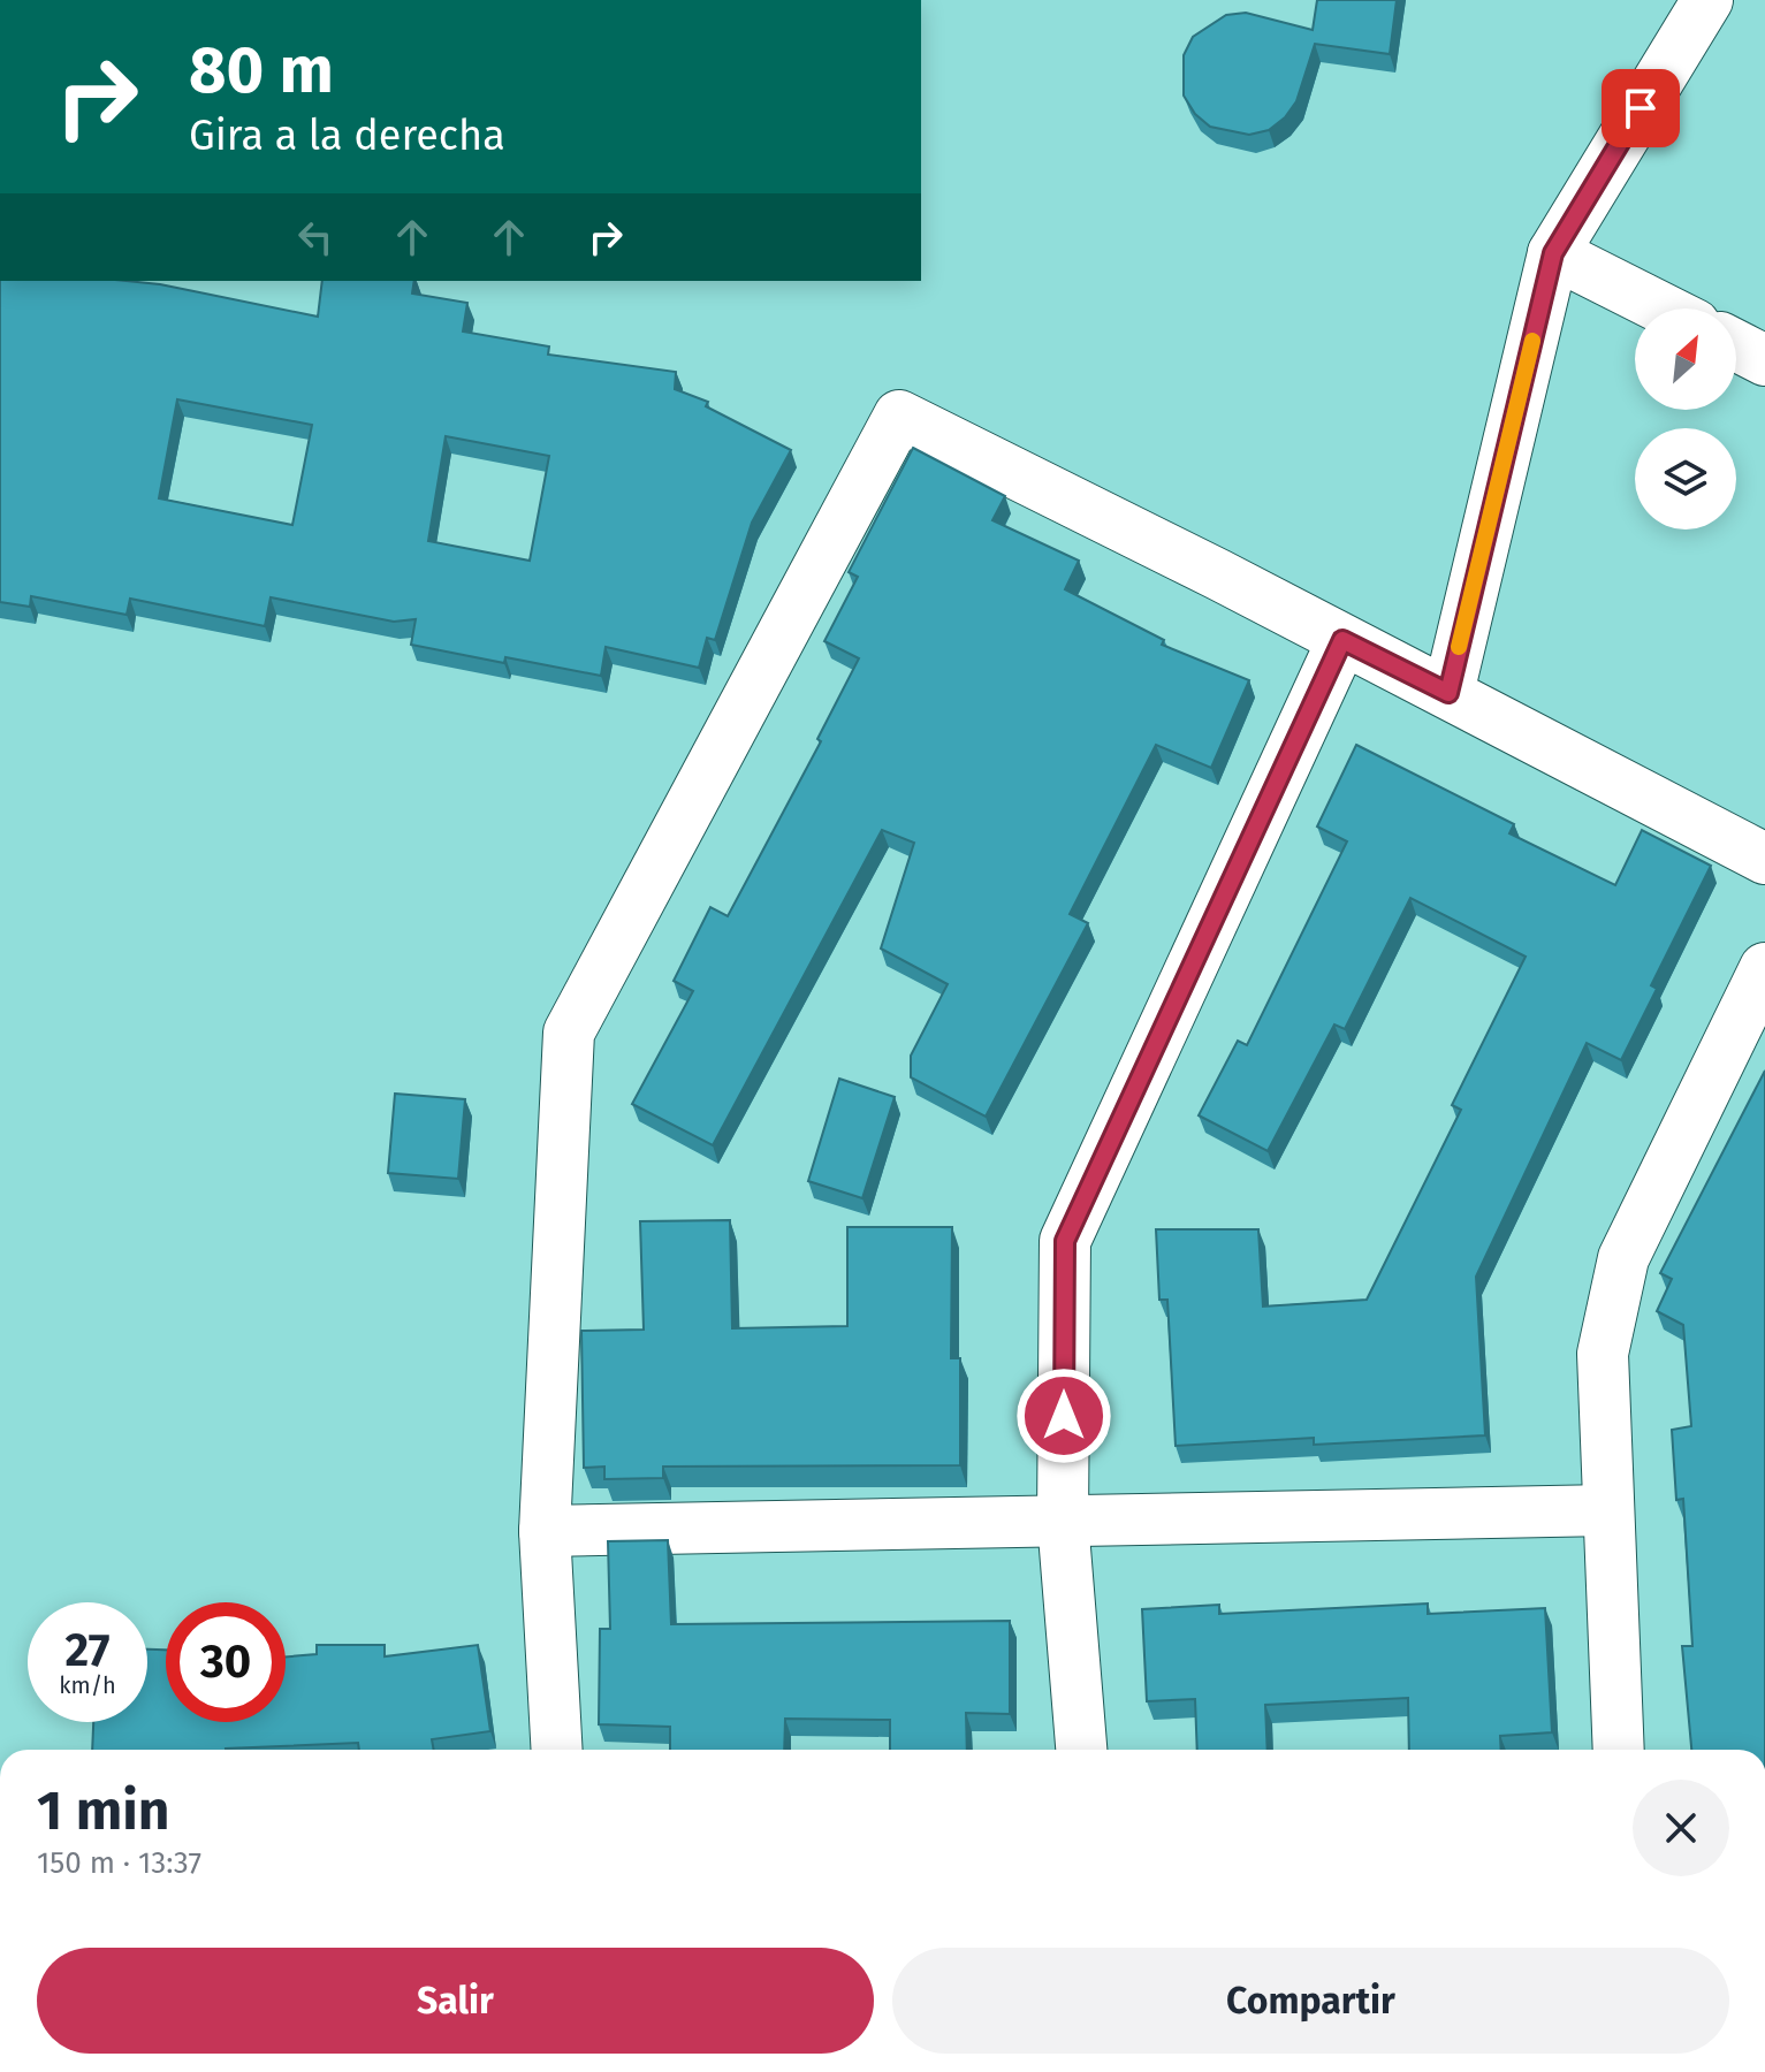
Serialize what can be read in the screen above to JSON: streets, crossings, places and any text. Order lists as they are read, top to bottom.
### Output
{
  "north": "top right",
  "page": {
    "turn": ["80 m", "Gira a la derecha"],
    "speed": "27 km/h",
    "limit": "30",
    "heading": ["1 min", "150 m · 13:37"],
    "buttons": ["Salir", "Compartir"]
  }
}
